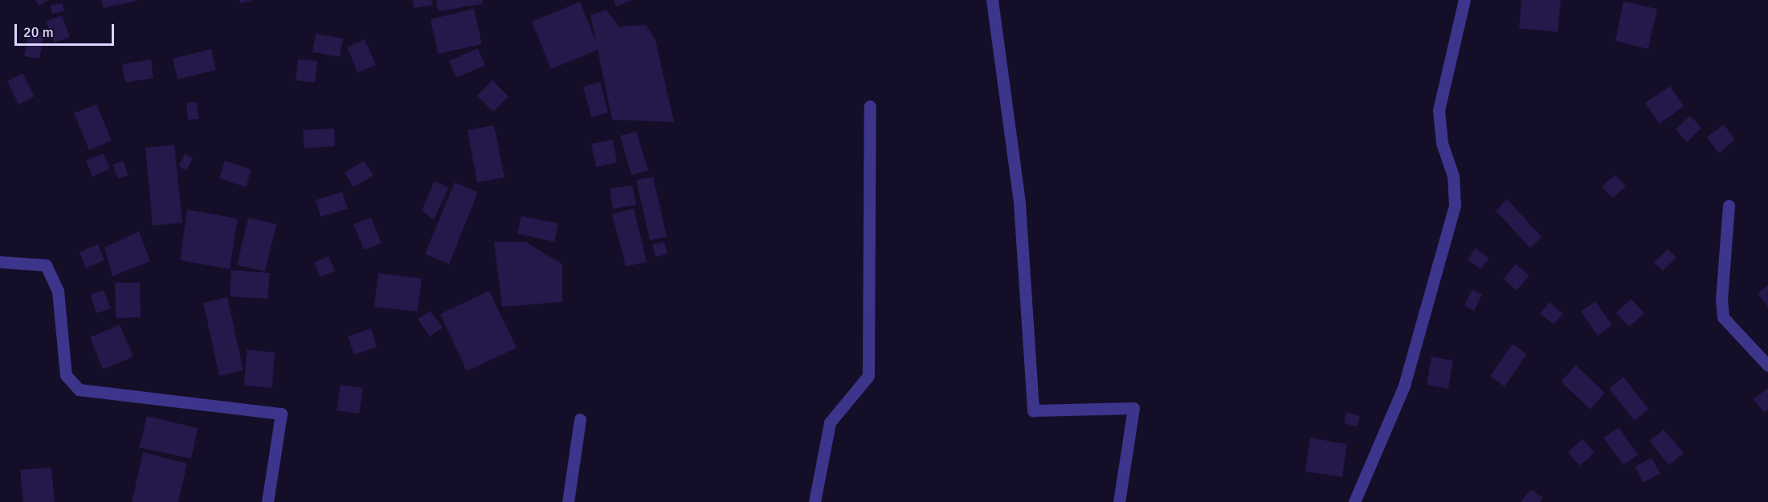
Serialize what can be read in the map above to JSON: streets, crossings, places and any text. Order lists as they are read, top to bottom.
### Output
{
  "scale_bar": "20 m"
}
